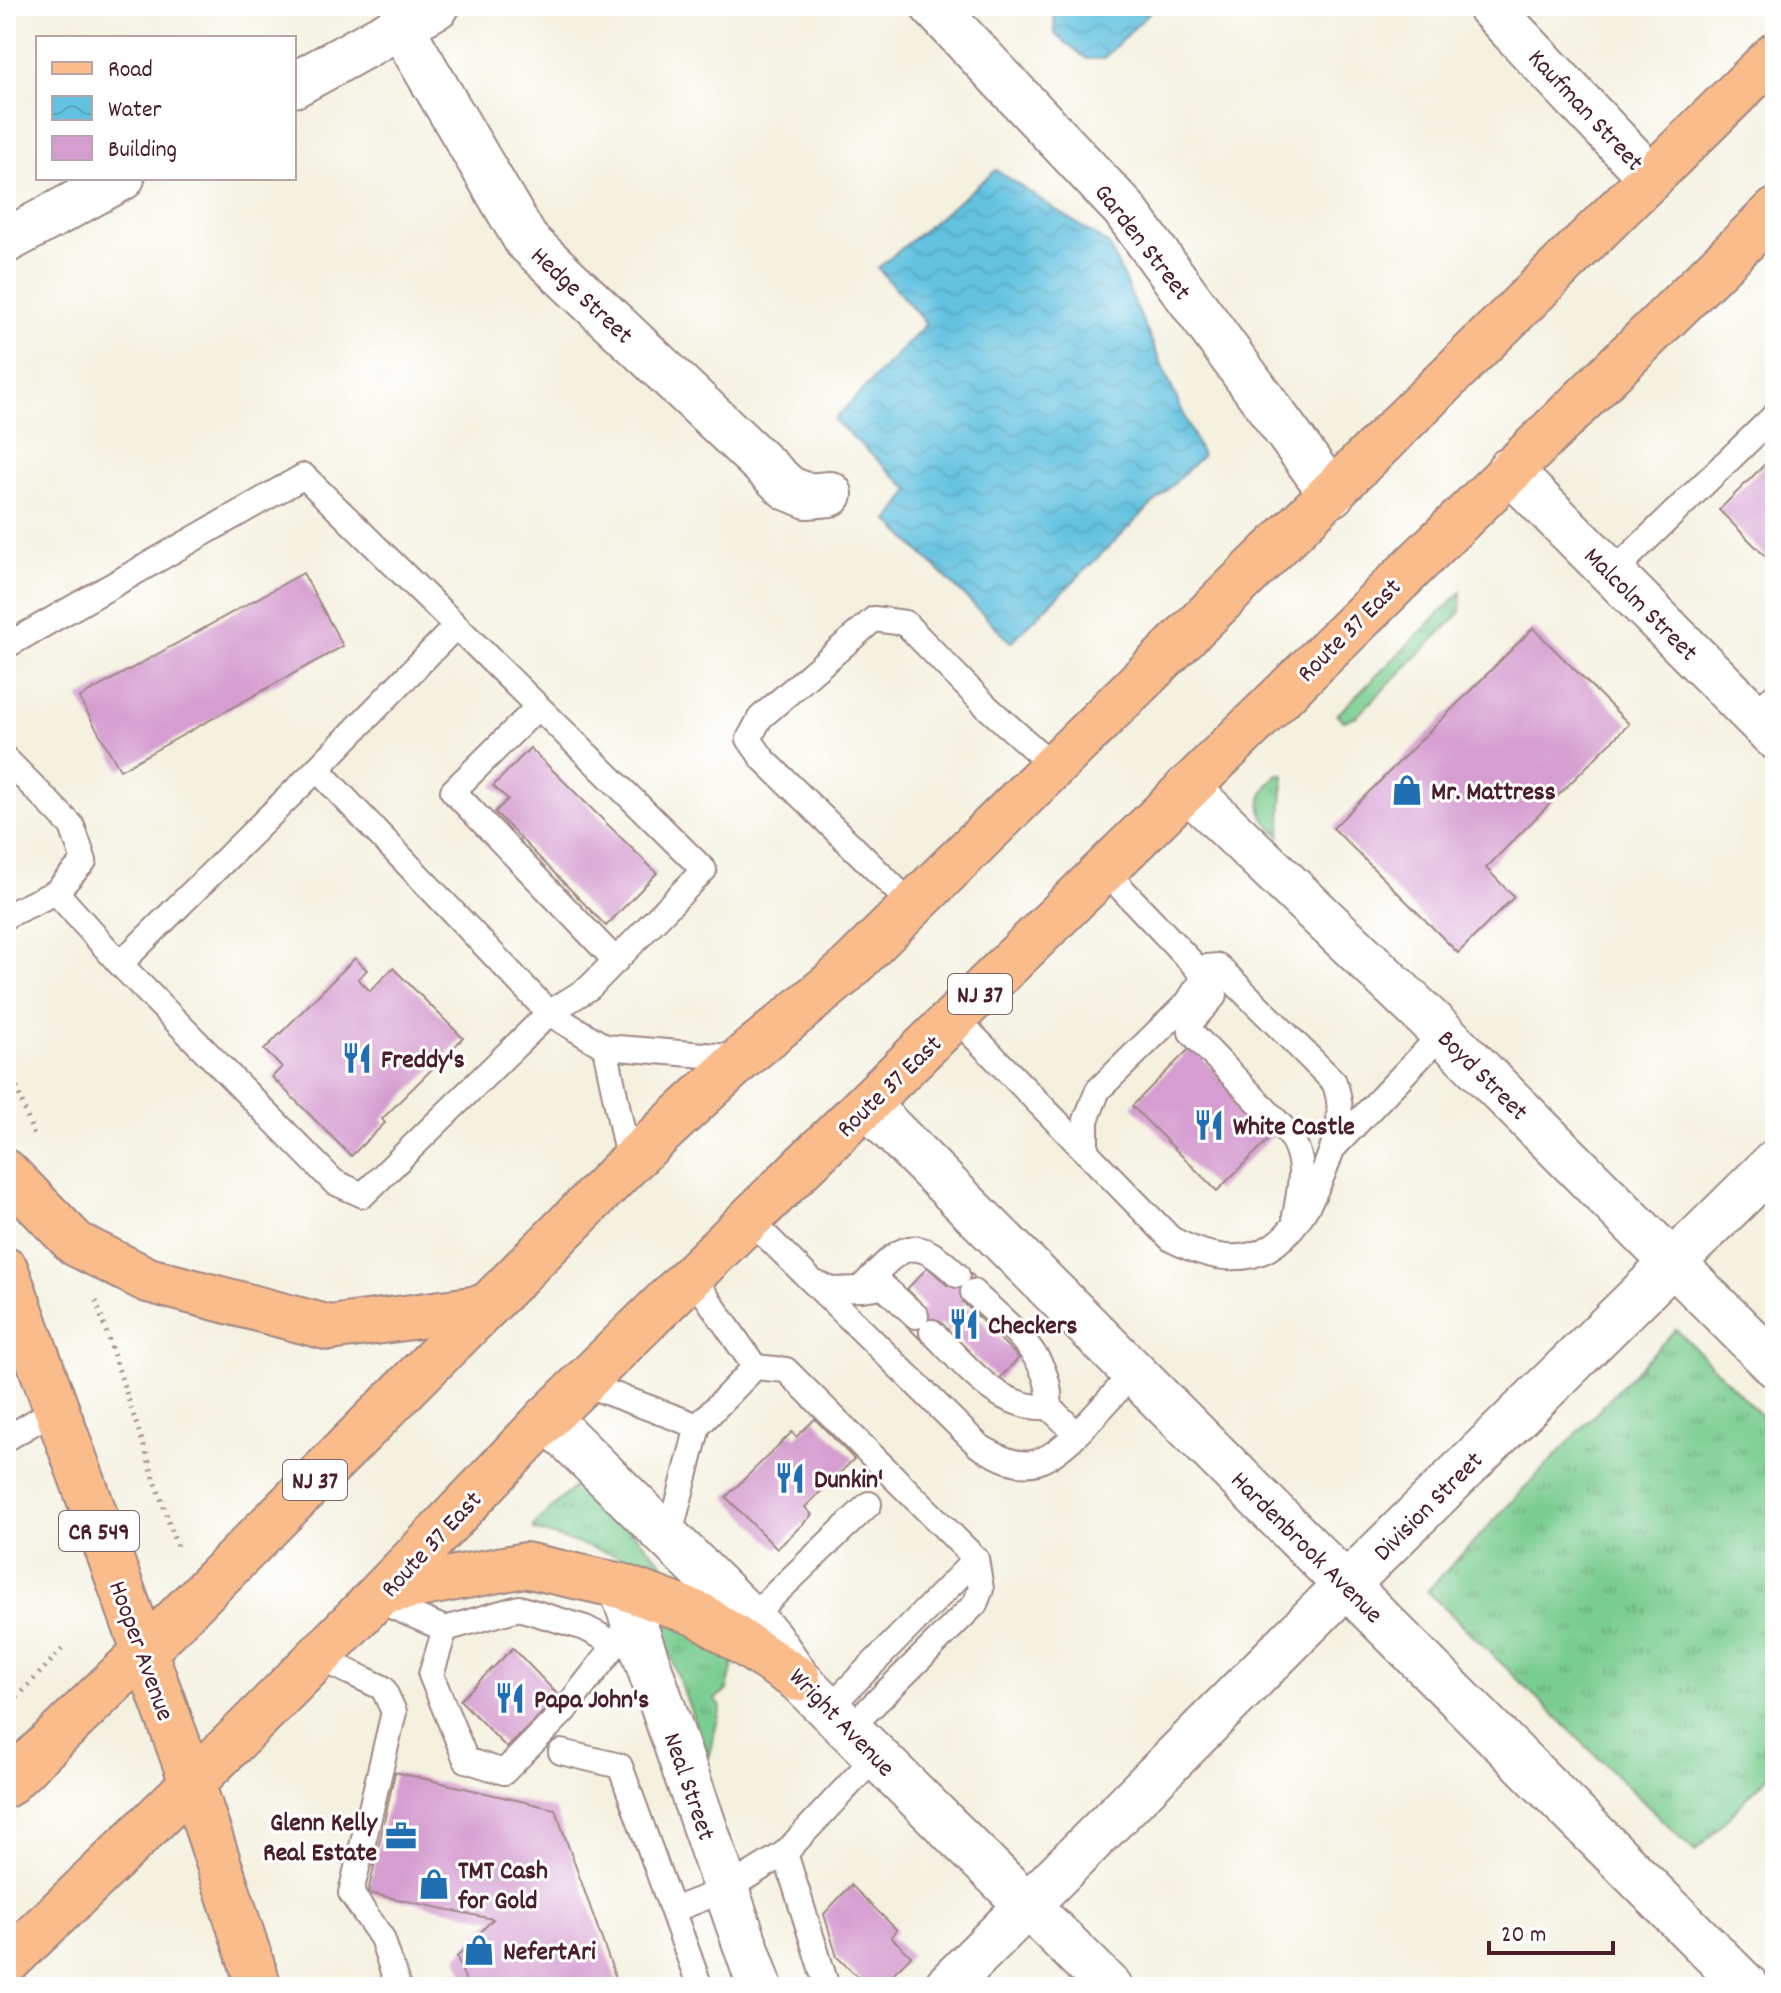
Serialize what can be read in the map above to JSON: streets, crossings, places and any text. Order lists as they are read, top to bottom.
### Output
{
  "streets": {
    "main road": [
      "Route 37 East",
      "NJ 37",
      "CR 549",
      "Hooper Avenue"
    ],
    "street": [
      "Kaufman Street",
      "Garden Street",
      "Hedge Street",
      "Malcolm Street",
      "Boyd Street",
      "Division Street",
      "Hardenbrook Avenue",
      "Wright Avenue",
      "Neal Street"
    ]
  },
  "crossings": [
    ["Kaufman Street", "NJ 37"],
    ["Garden Street", "NJ 37"],
    ["Malcolm Street", "Route 37 East"],
    ["Route 37 East", "Boyd Street"],
    ["Route 37 East", "Hardenbrook Avenue"],
    ["Route 37 East", "Hooper Avenue"],
    ["Route 37 East", "Wright Avenue"],
    ["NJ 37", "Hooper Avenue"],
    ["Boyd Street", "Division Street"],
    ["Division Street", "Hardenbrook Avenue"],
    ["Division Street", "Wright Avenue"]
  ],
  "places": {
    "shop": ["Mr. Mattress", "TMT Cash for Gold", "NefertAri"],
    "restaurant": [
      "Freddy's",
      "White Castle",
      "Checkers",
      "Dunkin'",
      "Papa John's"
    ],
    "office": ["Glenn Kelly Real Estate"]
  },
  "legend": ["Road", "Water", "Building"],
  "scale_bar": "20 m"
}
